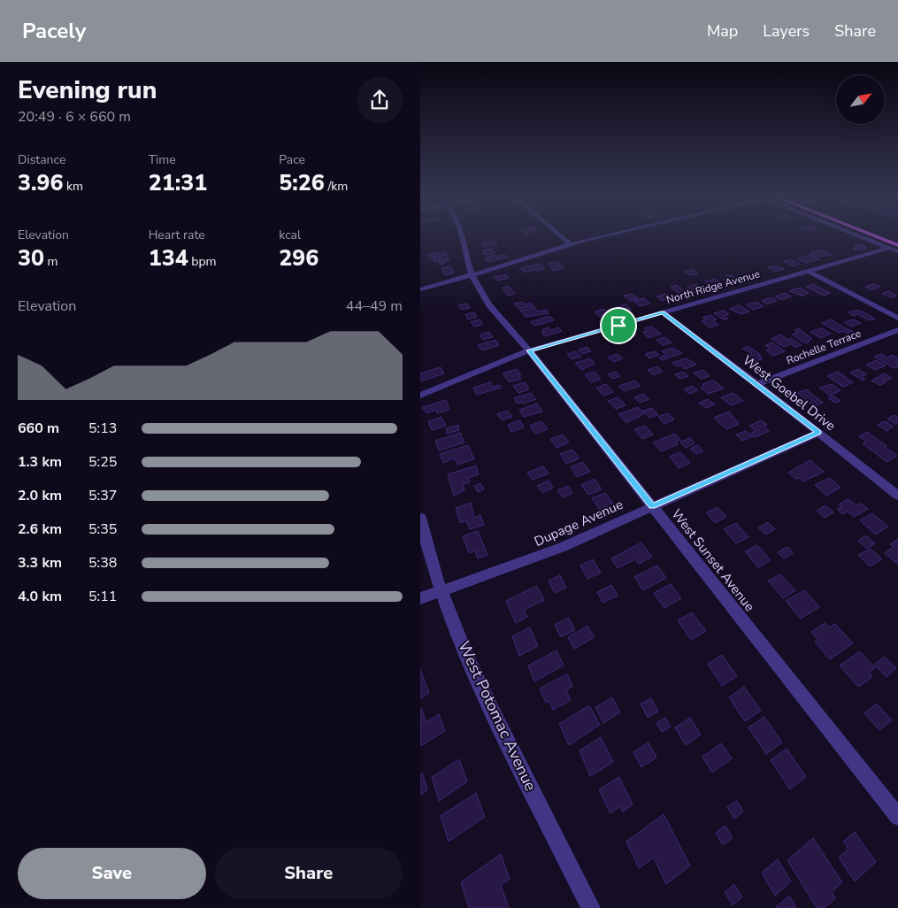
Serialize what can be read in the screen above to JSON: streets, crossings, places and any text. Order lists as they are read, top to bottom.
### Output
{
  "streets": {
    "street": [
      "North Ridge Avenue",
      "Rochelle Terrace",
      "West Goebel Drive",
      "Dupage Avenue",
      "West Sunset Avenue",
      "West Potomac Avenue"
    ]
  },
  "crossings": [
    ["North Ridge Avenue", "West Goebel Drive"],
    ["North Ridge Avenue", "West Sunset Avenue"],
    ["Rochelle Terrace", "West Goebel Drive"],
    ["West Goebel Drive", "Dupage Avenue"],
    ["Dupage Avenue", "West Sunset Avenue"],
    ["Dupage Avenue", "West Potomac Avenue"]
  ],
  "north": "top right",
  "page": {
    "header": "Pacely",
    "nav": ["Map", "Layers", "Share"],
    "heading": ["Evening run", "20:49 · 6 × 660 m"],
    "stats": [
      ["Distance", "3.96 km"],
      ["Time", "21:31"],
      ["Pace", "5:26 /km"],
      ["Elevation", "30 m"],
      ["Heart rate", "134 bpm"],
      ["kcal", "296"]
    ],
    "chart": ["Elevation", "44–49 m"],
    "list": [
      {
        "name": "660 m",
        "note": "5:13"
      },
      {
        "name": "1.3 km",
        "note": "5:25"
      },
      {
        "name": "2.0 km",
        "note": "5:37"
      },
      {
        "name": "2.6 km",
        "note": "5:35"
      },
      {
        "name": "3.3 km",
        "note": "5:38"
      },
      {
        "name": "4.0 km",
        "note": "5:11"
      }
    ],
    "buttons": ["Save", "Share"]
  }
}
